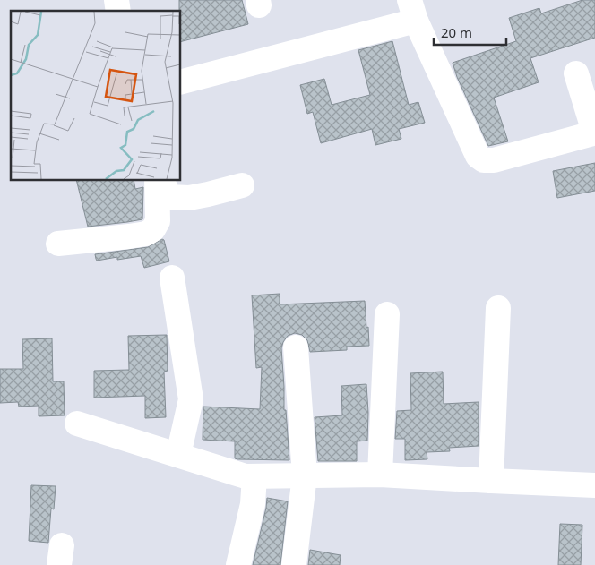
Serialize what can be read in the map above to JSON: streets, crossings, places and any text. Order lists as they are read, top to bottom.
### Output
{
  "scale_bar": "20 m"
}
